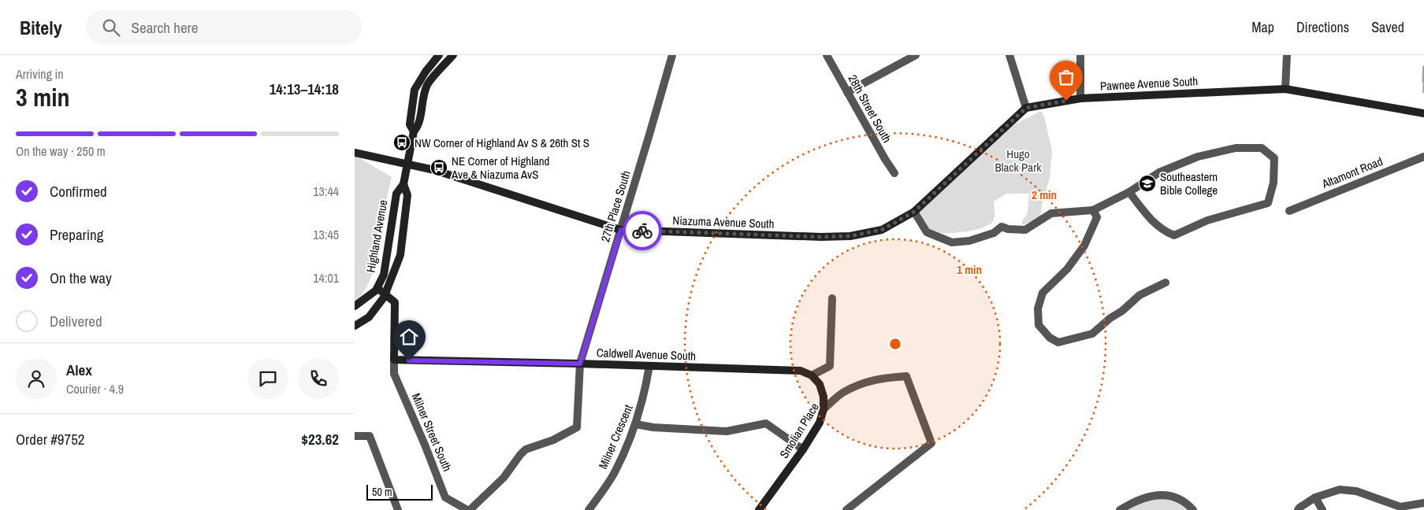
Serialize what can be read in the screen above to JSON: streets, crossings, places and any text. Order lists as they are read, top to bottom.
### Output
{
  "streets": {
    "street": [
      "Pawnee Avenue South",
      "28th Street South",
      "Altamont Road",
      "27th Place South",
      "Niazuma Avenue South",
      "Highland Avenue",
      "Caldwell Avenue South",
      "Smolian Place",
      "Milner Street South",
      "Milner Crescent"
    ]
  },
  "crossings": [
    ["27th Place South", "Niazuma Avenue South"],
    ["27th Place South", "Caldwell Avenue South"],
    ["27th Place South", "Milner Street South"],
    ["Niazuma Avenue South", "Highland Avenue"],
    ["Highland Avenue", "Milner Street South"],
    ["Caldwell Avenue South", "Milner Street South"],
    ["Caldwell Avenue South", "Milner Crescent"]
  ],
  "parks": ["Hugo Black Park"],
  "places": {
    "bus stop": ["NW Corner of Highland Av S & 26th St S", "NE Corner of Highland Ave & Niazuma AvS"],
    "school or university": ["Southeastern Bible College"]
  },
  "scale_bar": "50 m",
  "page": {
    "header": "Bitely",
    "search": "Search here",
    "nav": ["Map", "Directions", "Saved"],
    "heading": ["3 min", "Arriving in", "14:13–14:18"],
    "panel": [
      "Alex",
      "Courier · 4.9",
      "Order #9752",
      "$23.62"
    ],
    "bar": "On the way · 250 m",
    "list": [
      ["Confirmed", "13:44"],
      ["Preparing", "13:45"],
      ["On the way", "14:01"],
      "Delivered"
    ],
    "scale": "50 m"
  },
  "rings": ["2 min", "1 min"]
}
